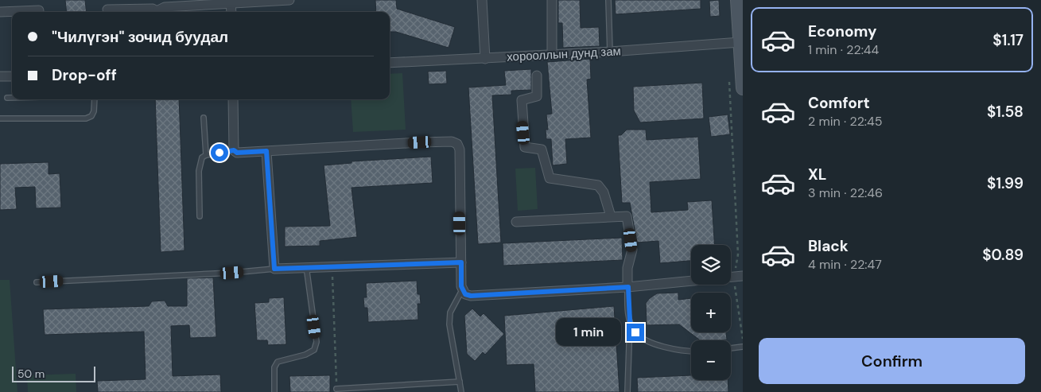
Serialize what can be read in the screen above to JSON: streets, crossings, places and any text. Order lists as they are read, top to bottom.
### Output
{
  "streets": {
    "street": ["хорооллын дунд зам"]
  },
  "scale_bar": "50 m",
  "page": {
    "list": [
      {
        "name": "Economy",
        "note": "1 min · 22:44",
        "value": "$1.17"
      },
      {
        "name": "Comfort",
        "note": "2 min · 22:45",
        "value": "$1.58"
      },
      {
        "name": "XL",
        "note": "3 min · 22:46",
        "value": "$1.99"
      },
      {
        "name": "Black",
        "note": "4 min · 22:47",
        "value": "$0.89"
      }
    ],
    "banner": ["\"Чилүгэн\" зочид буудал", "Drop-off"],
    "map_buttons": ["+", "−"],
    "bubble": "1 min",
    "buttons": "Confirm",
    "scale": "50 m"
  }
}
